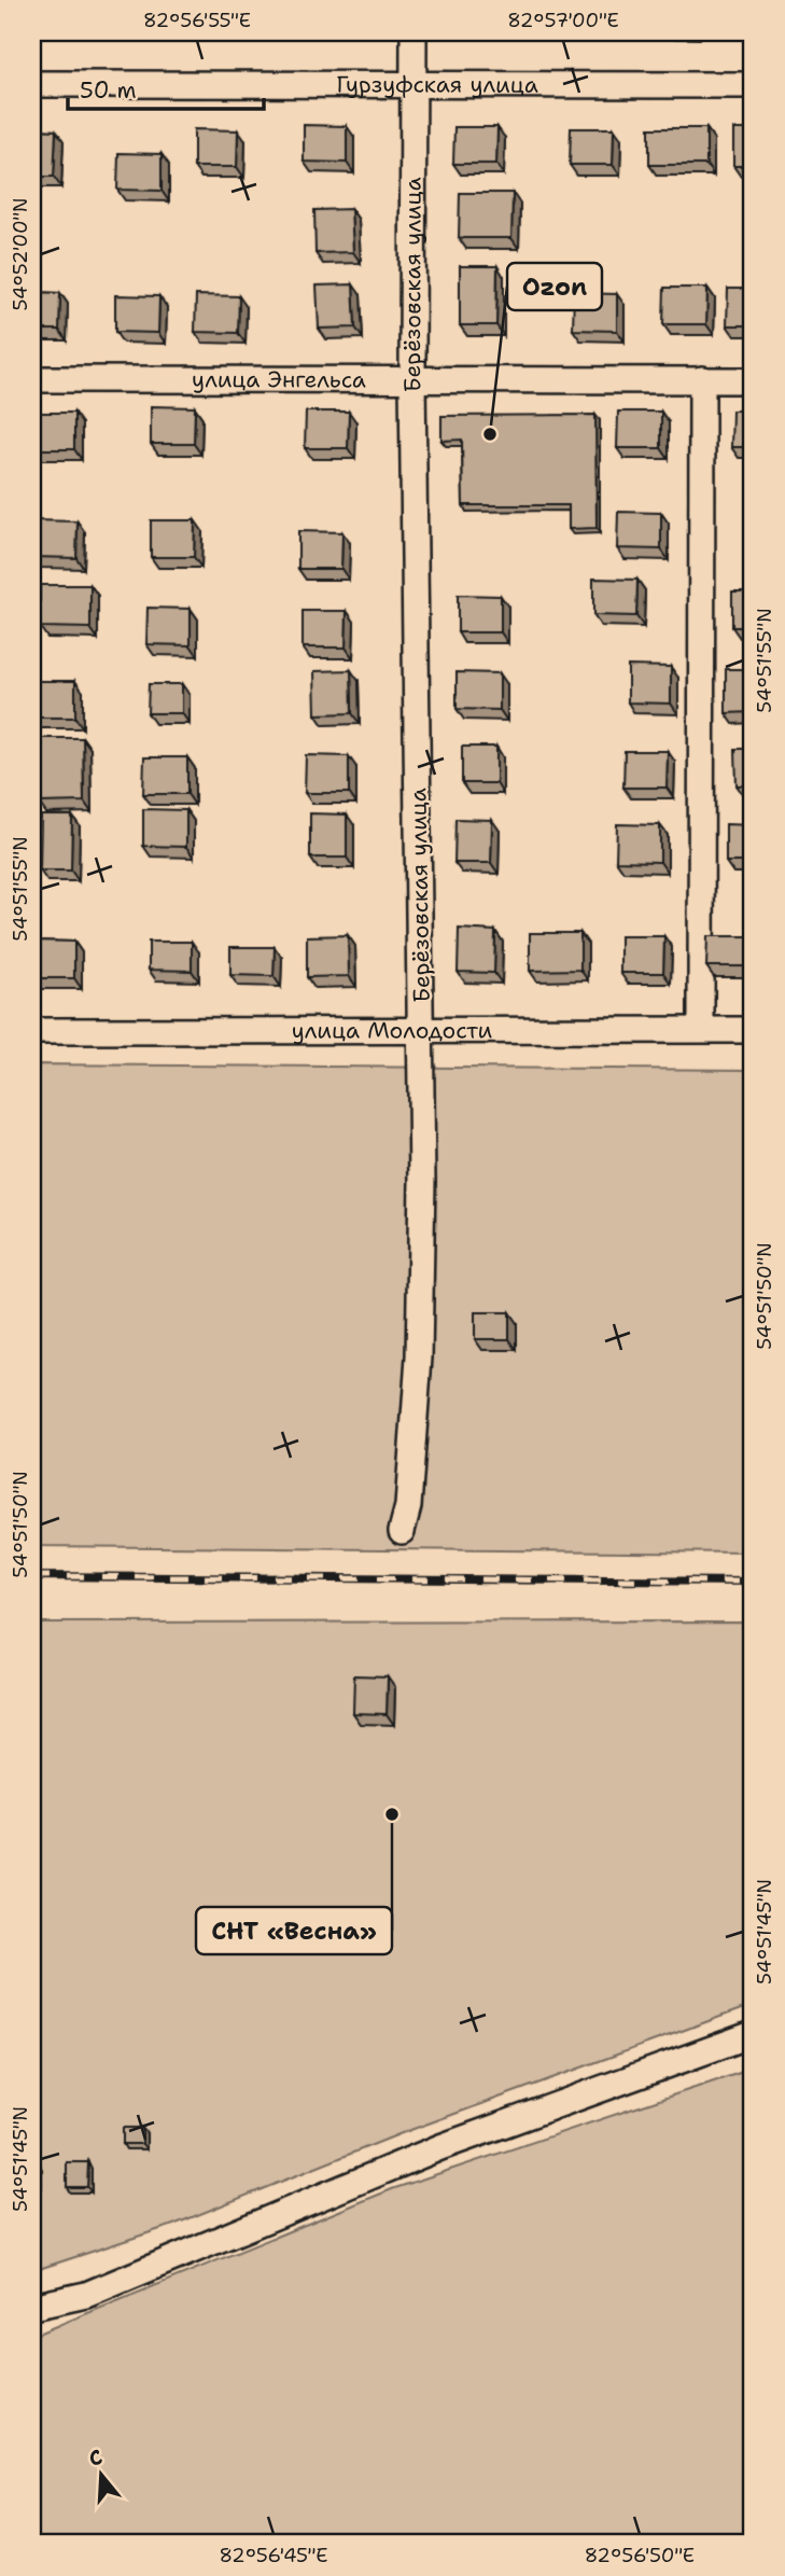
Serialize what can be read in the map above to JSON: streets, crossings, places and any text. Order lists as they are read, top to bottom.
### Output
{
  "streets": {
    "street": [
      "Гурзуфская улица",
      "Берёзовская улица",
      "улица Энгельса",
      "улица Молодости"
    ]
  },
  "crossings": [
    ["Гурзуфская улица", "Берёзовская улица"],
    ["Берёзовская улица", "улица Энгельса"],
    ["Берёзовская улица", "улица Молодости"]
  ],
  "places": ["Ozon", "СНТ «Весна»"],
  "scale_bar": "50 m",
  "north": "top",
  "coordinates": [
    "82°56'55\"E",
    "82°57'00\"E",
    "54°52'00\"N",
    "54°51'55\"N",
    "54°51'50\"N",
    "54°51'45\"N",
    "82°56'45\"E",
    "82°56'50\"E"
  ]
}
